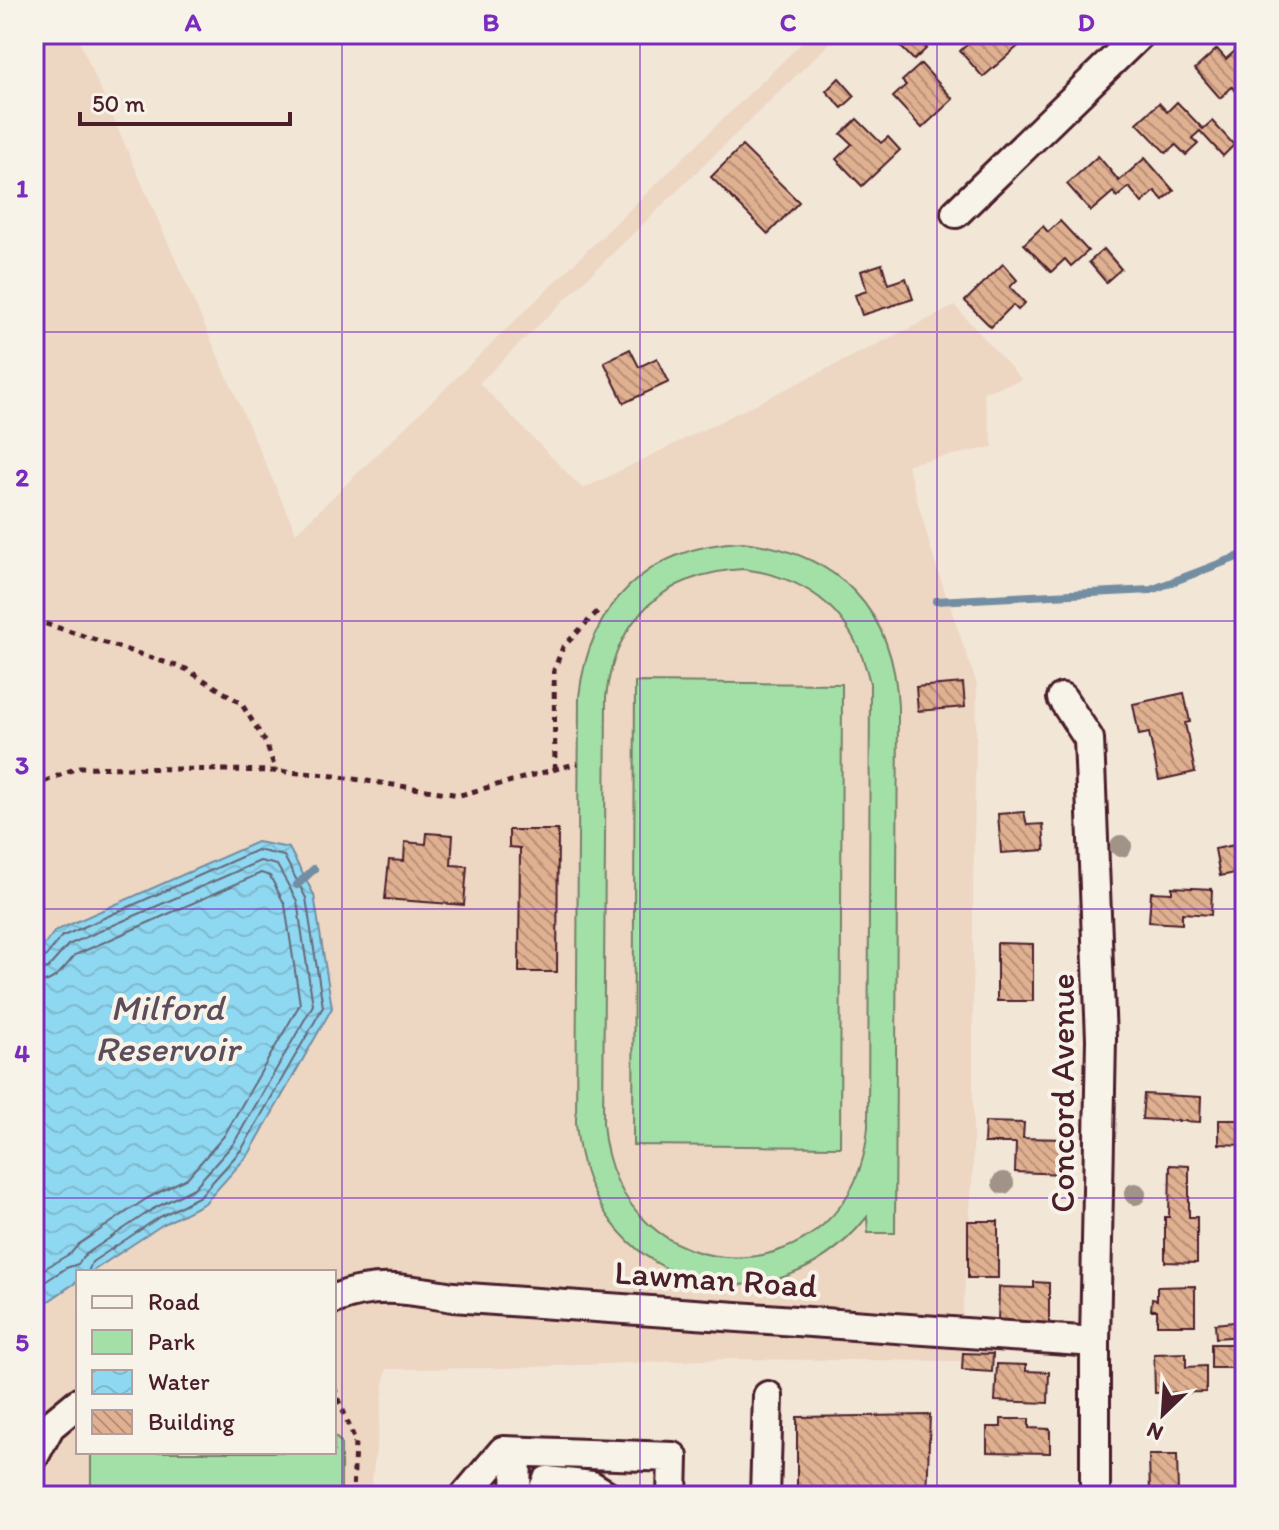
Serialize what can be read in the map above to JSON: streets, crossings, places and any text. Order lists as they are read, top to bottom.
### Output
{
  "streets": {
    "street": ["Concord Avenue", "Lawman Road"]
  },
  "crossings": [
    ["Concord Avenue", "Lawman Road"]
  ],
  "water": ["Milford Reservoir"],
  "legend": [
    "Road",
    "Park",
    "Water",
    "Building"
  ],
  "scale_bar": "50 m",
  "north": "bottom left",
  "grid": {
    "columns": [
      "A",
      "B",
      "C",
      "D"
    ],
    "rows": [
      "1",
      "2",
      "3",
      "4",
      "5"
    ]
  }
}
